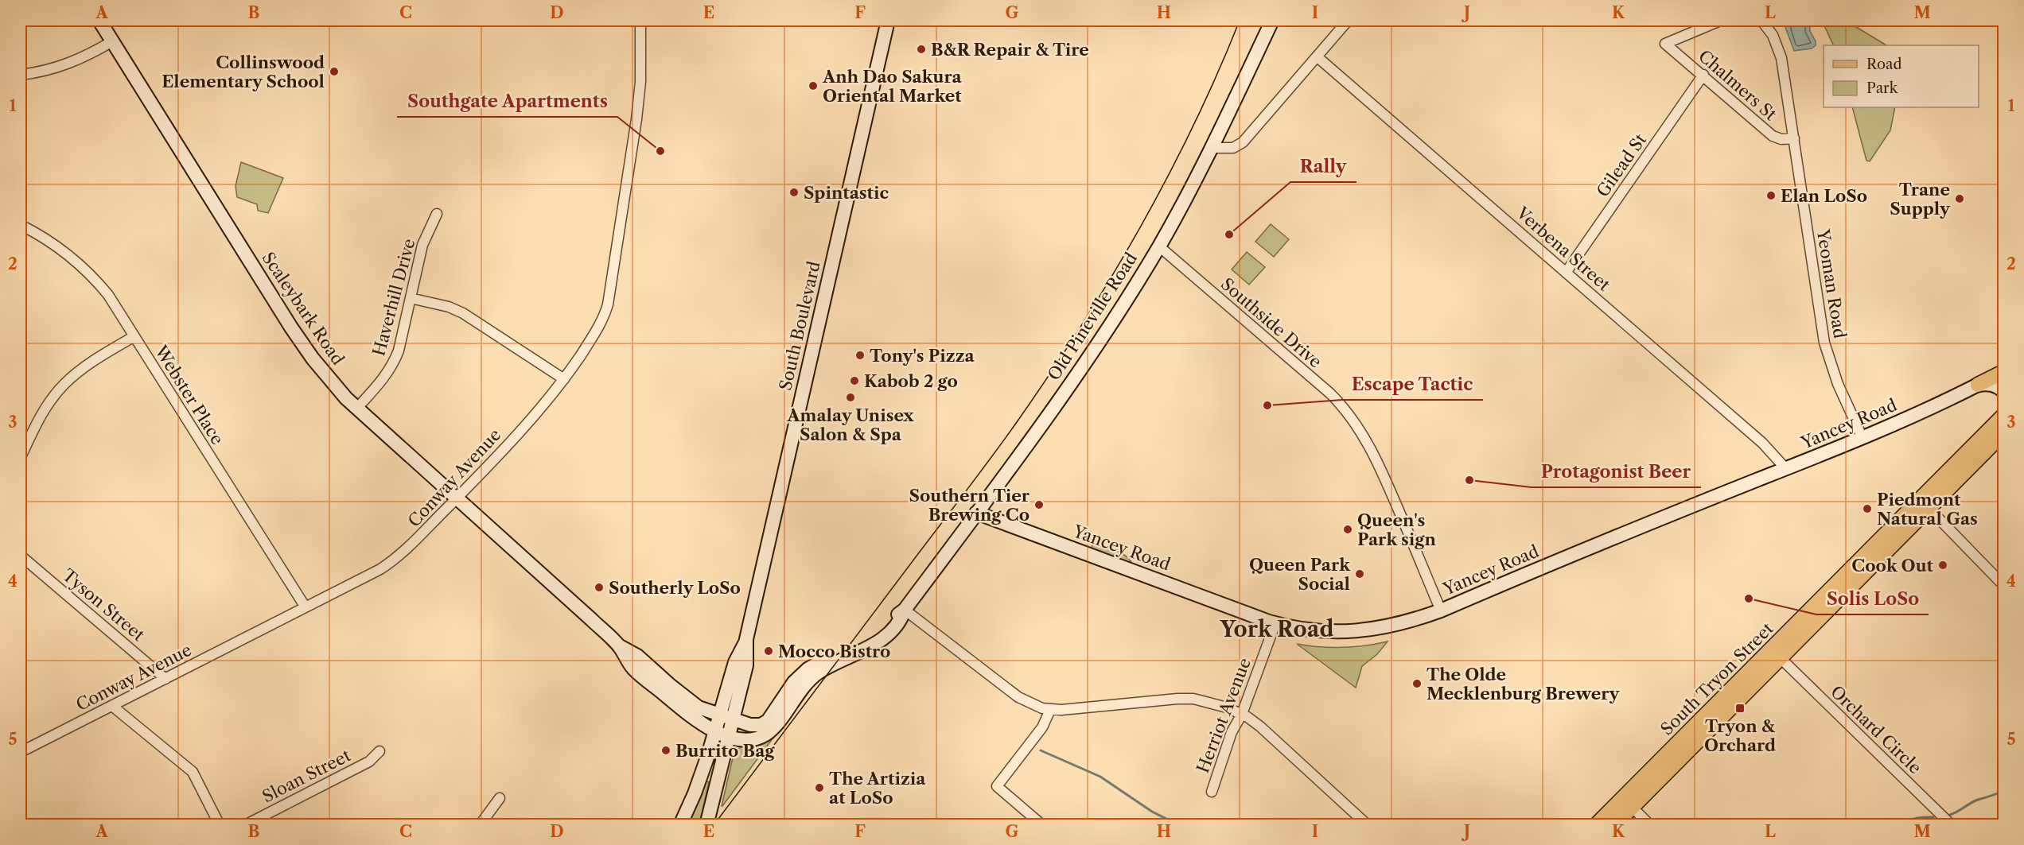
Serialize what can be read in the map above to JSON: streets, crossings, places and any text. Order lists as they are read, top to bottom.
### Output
{
  "streets": {
    "main road": ["South Tryon Street"],
    "street": [
      "Chalmers St",
      "Gilead St",
      "Verbena Street",
      "Yeoman Road",
      "Haverhill Drive",
      "Scaleybark Road",
      "Old Pineville Road",
      "Southside Drive",
      "South Boulevard",
      "Webster Place",
      "Yancey Road",
      "Conway Avenue",
      "Tyson Street",
      "Herriot Avenue",
      "Orchard Circle",
      "Sloan Street"
    ]
  },
  "crossings": [
    ["Chalmers St", "Gilead St"],
    ["Chalmers St", "Yeoman Road"],
    ["Gilead St", "Verbena Street"],
    ["Verbena Street", "Yancey Road"],
    ["Yeoman Road", "Yancey Road"],
    ["Haverhill Drive", "Scaleybark Road"],
    ["Scaleybark Road", "Old Pineville Road"],
    ["Scaleybark Road", "South Boulevard"],
    ["Scaleybark Road", "Conway Avenue"],
    ["Old Pineville Road", "Southside Drive"],
    ["Old Pineville Road", "South Boulevard"],
    ["Old Pineville Road", "Yancey Road"],
    ["Southside Drive", "Yancey Road"],
    ["Webster Place", "Conway Avenue"],
    ["Yancey Road", "Herriot Avenue"],
    ["Conway Avenue", "Tyson Street"],
    ["South Tryon Street", "Orchard Circle"]
  ],
  "districts": ["York Road"],
  "places": {
    "other": [
      "B&R Repair & Tire",
      "Collinswood Elementary School",
      "Anh Dao Sakura Oriental Market",
      "Southgate Apartments",
      "Spintastic",
      "Elan LoSo",
      "Trane Supply",
      "Rally",
      "Tony's Pizza",
      "Kabob 2 go",
      "Amalay Unisex Salon & Spa",
      "Escape Tactic",
      "Protagonist Beer",
      "Southern Tier Brewing Co",
      "Piedmont Natural Gas",
      "Queen's Park sign",
      "Cook Out",
      "Queen Park Social",
      "Southerly LoSo",
      "Solis LoSo",
      "Mocco Bistro",
      "The Olde Mecklenburg Brewery",
      "Burrito Bag",
      "The Artizia at LoSo"
    ],
    "transit": ["Tryon & Orchard"]
  },
  "legend": ["Road", "Park"],
  "grid": {
    "columns": [
      "A",
      "B",
      "C",
      "D",
      "E",
      "F",
      "G",
      "H",
      "I",
      "J",
      "K",
      "L",
      "M"
    ],
    "rows": [
      "1",
      "2",
      "3",
      "4",
      "5"
    ]
  }
}
